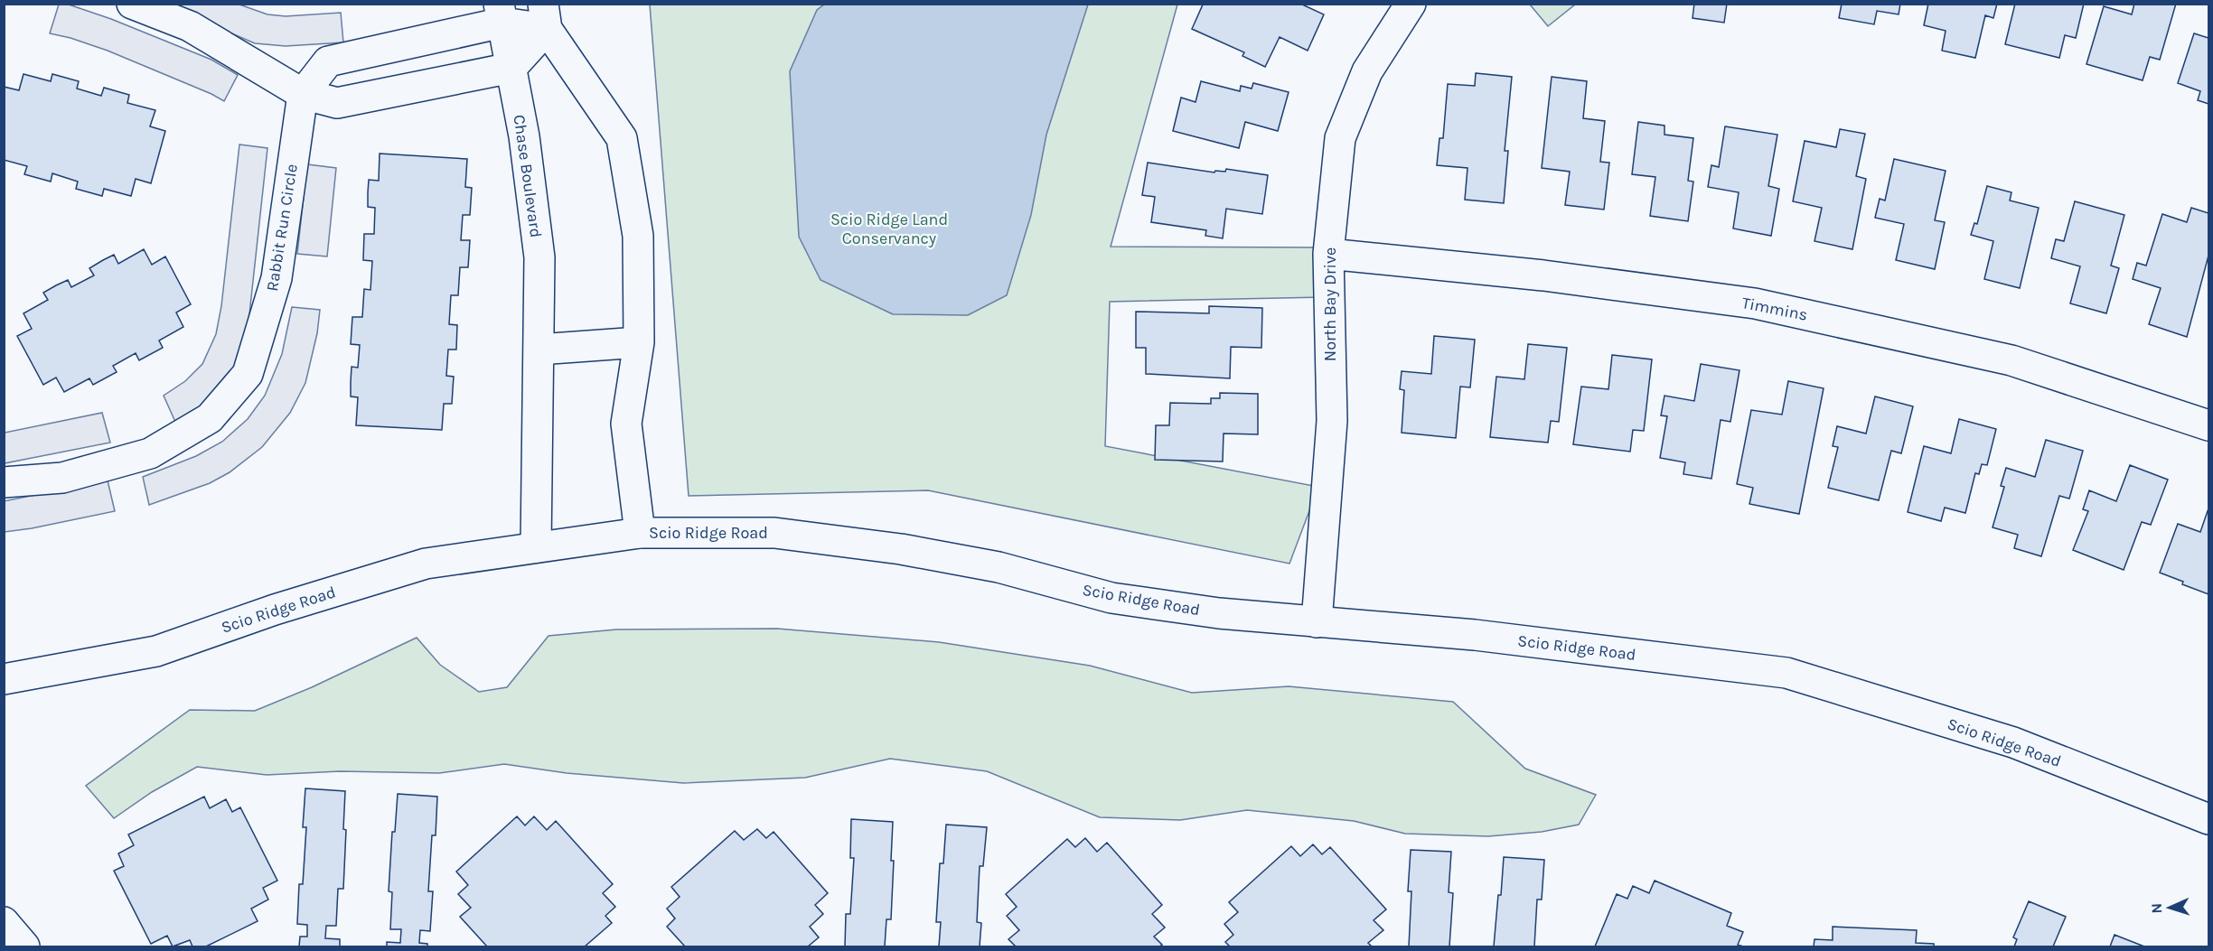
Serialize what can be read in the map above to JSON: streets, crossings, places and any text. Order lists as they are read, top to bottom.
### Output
{
  "streets": {
    "street": [
      "Chase Boulevard",
      "Rabbit Run Circle",
      "North Bay Drive",
      "Timmins",
      "Scio Ridge Road"
    ]
  },
  "crossings": [
    ["Chase Boulevard", "Rabbit Run Circle"],
    ["Chase Boulevard", "Scio Ridge Road"],
    ["North Bay Drive", "Timmins"],
    ["North Bay Drive", "Scio Ridge Road"]
  ],
  "parks": ["Scio Ridge Land Conservancy"],
  "north": "left"
}
